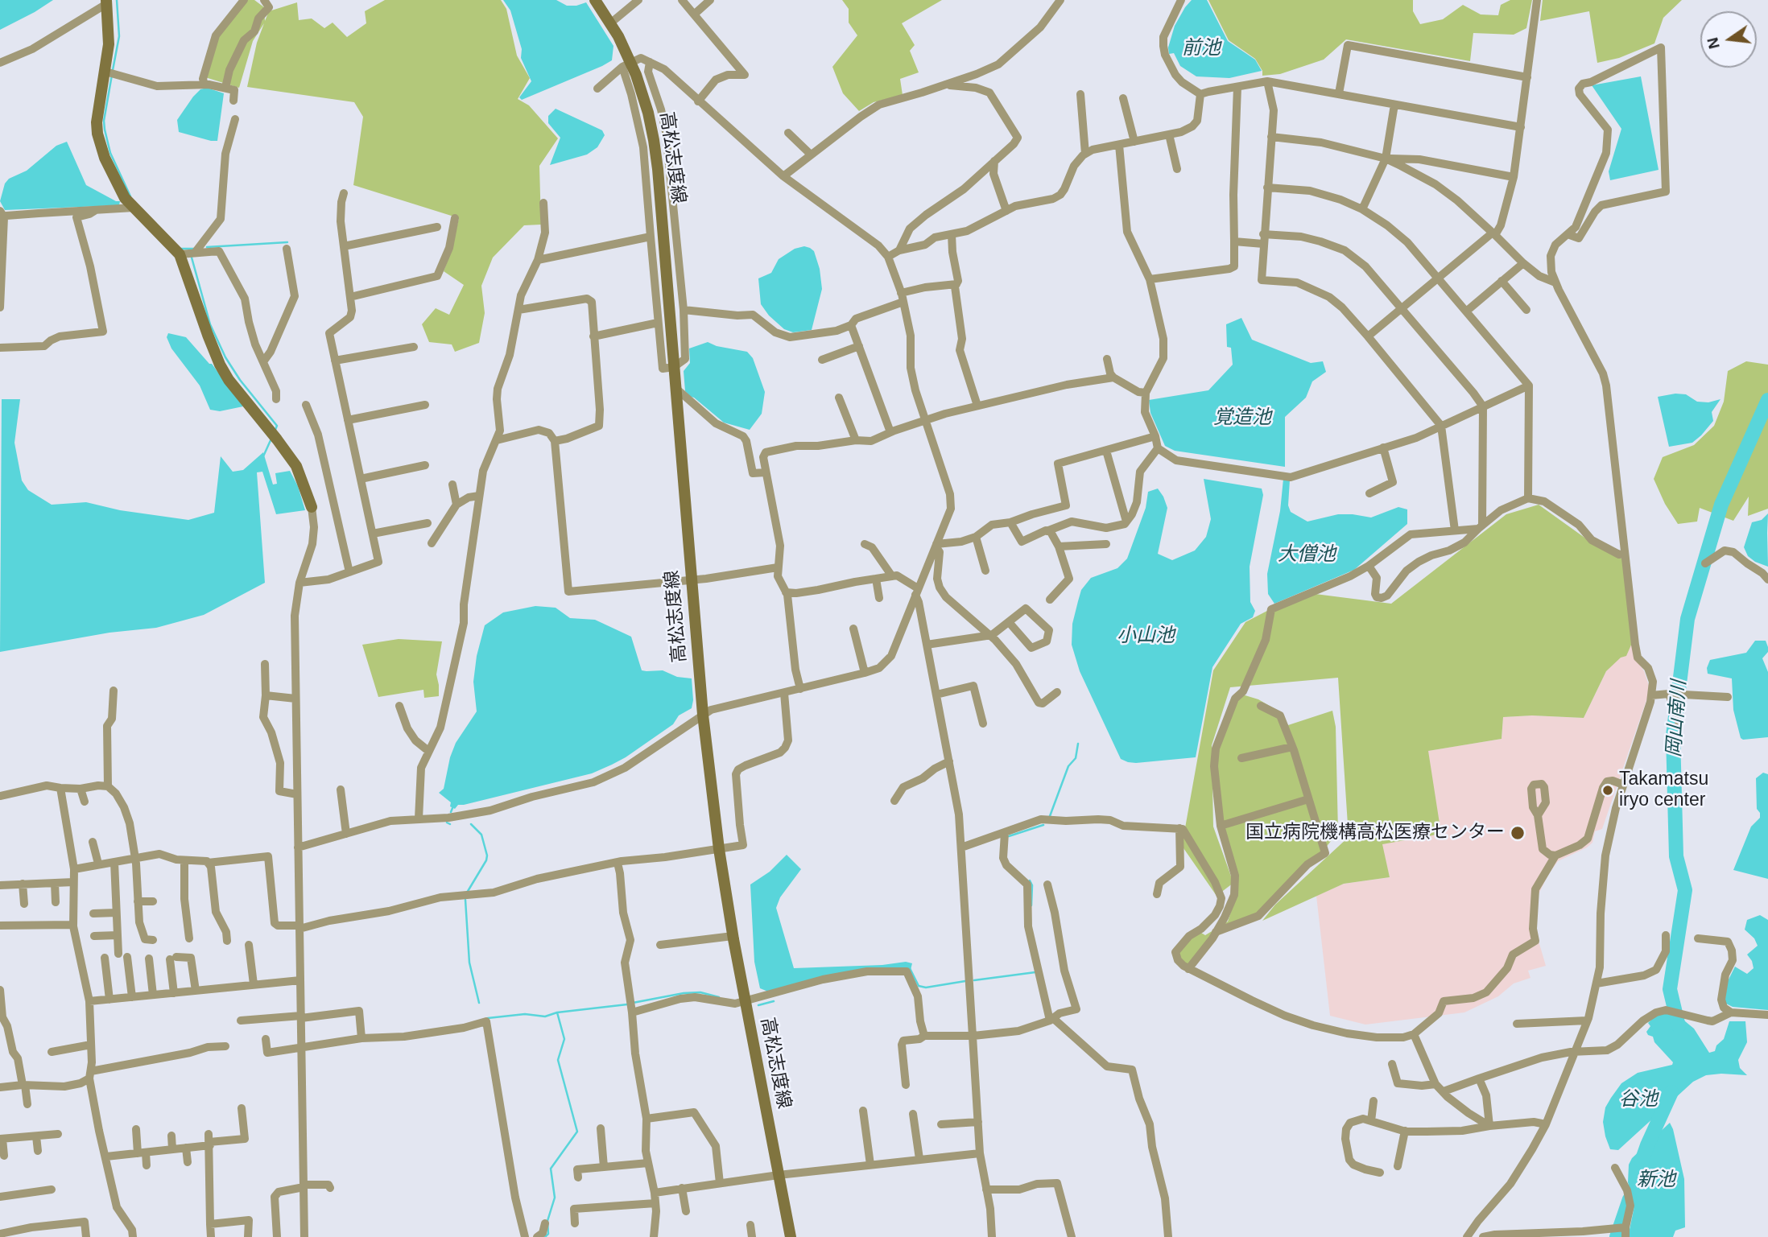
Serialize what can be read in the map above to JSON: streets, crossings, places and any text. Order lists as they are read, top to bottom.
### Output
{
  "streets": {
    "main road": ["高松志度線"]
  },
  "water": [
    "前池",
    "覚造池",
    "大僧池",
    "小山池",
    "岡山南川",
    "谷池",
    "新池"
  ],
  "places": ["Takamatsu iryo center", "国立病院機構高松医療センター"],
  "north": "left"
}
